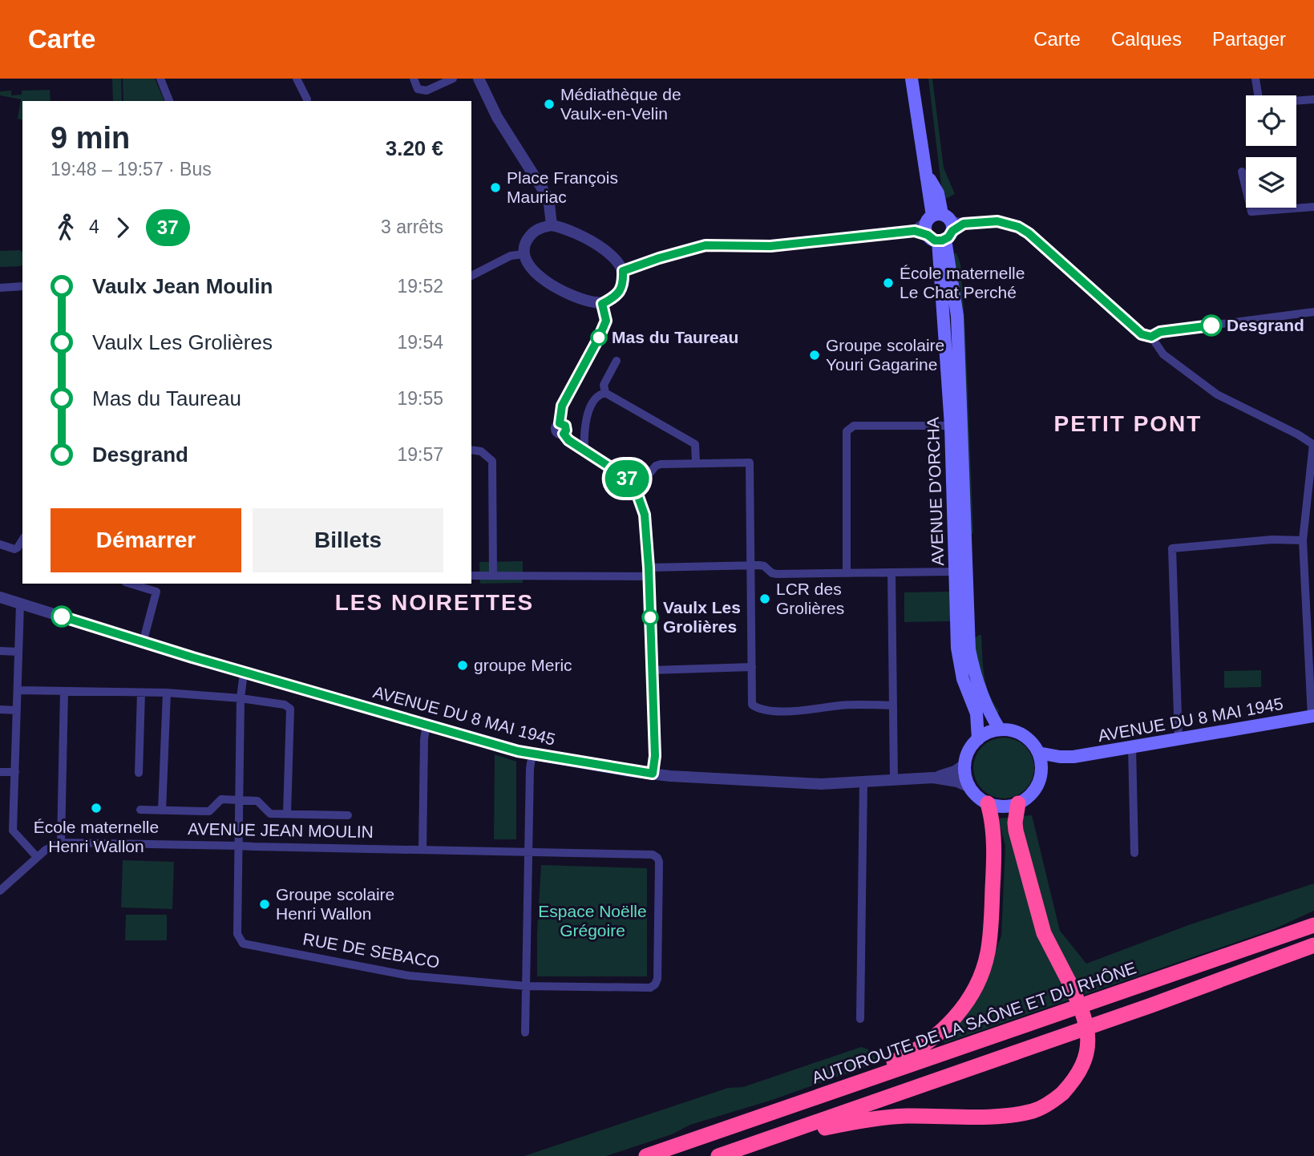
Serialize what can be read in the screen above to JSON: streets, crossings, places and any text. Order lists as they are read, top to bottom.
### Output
{
  "streets": {
    "highway": ["AUTOROUTE DE LA SAÔNE ET DU RHÔNE"],
    "main road": ["AVENUE D'ORCHA", "AVENUE DU 8 MAI 1945"],
    "street": ["AVENUE JEAN MOULIN", "RUE DE SEBACO"]
  },
  "crossings": [
    ["AVENUE D'ORCHA", "AVENUE DU 8 MAI 1945"],
    ["AVENUE DU 8 MAI 1945", "RUE DE SEBACO"],
    ["AVENUE JEAN MOULIN", "RUE DE SEBACO"]
  ],
  "districts": ["PETIT PONT", "LES NOIRETTES"],
  "parks": ["Espace Noëlle Grégoire"],
  "places": [
    "Médiathèque de Vaulx-en-Velin",
    "Place François Mauriac",
    "École maternelle Le Chat Perché",
    "Desgrand",
    "Mas du Taureau",
    "Groupe scolaire Youri Gagarine",
    "LCR des Grolières",
    "Vaulx Les Grolières",
    "groupe Meric",
    "École maternelle Henri Wallon",
    "Groupe scolaire Henri Wallon"
  ],
  "lines": ["bus line 37"],
  "page": {
    "header": "Carte",
    "nav": ["Carte", "Calques", "Partager"],
    "on_map": "37",
    "heading": ["9 min", "19:48 – 19:57 · Bus", "3.20 €"],
    "legs": ["4", "37", "3 arrêts"],
    "list": [
      {
        "name": "Vaulx Jean Moulin",
        "value": "19:52"
      },
      {
        "name": "Vaulx Les Grolières",
        "value": "19:54"
      },
      {
        "name": "Mas du Taureau",
        "value": "19:55"
      },
      {
        "name": "Desgrand",
        "value": "19:57"
      }
    ],
    "buttons": ["Démarrer", "Billets"]
  }
}
